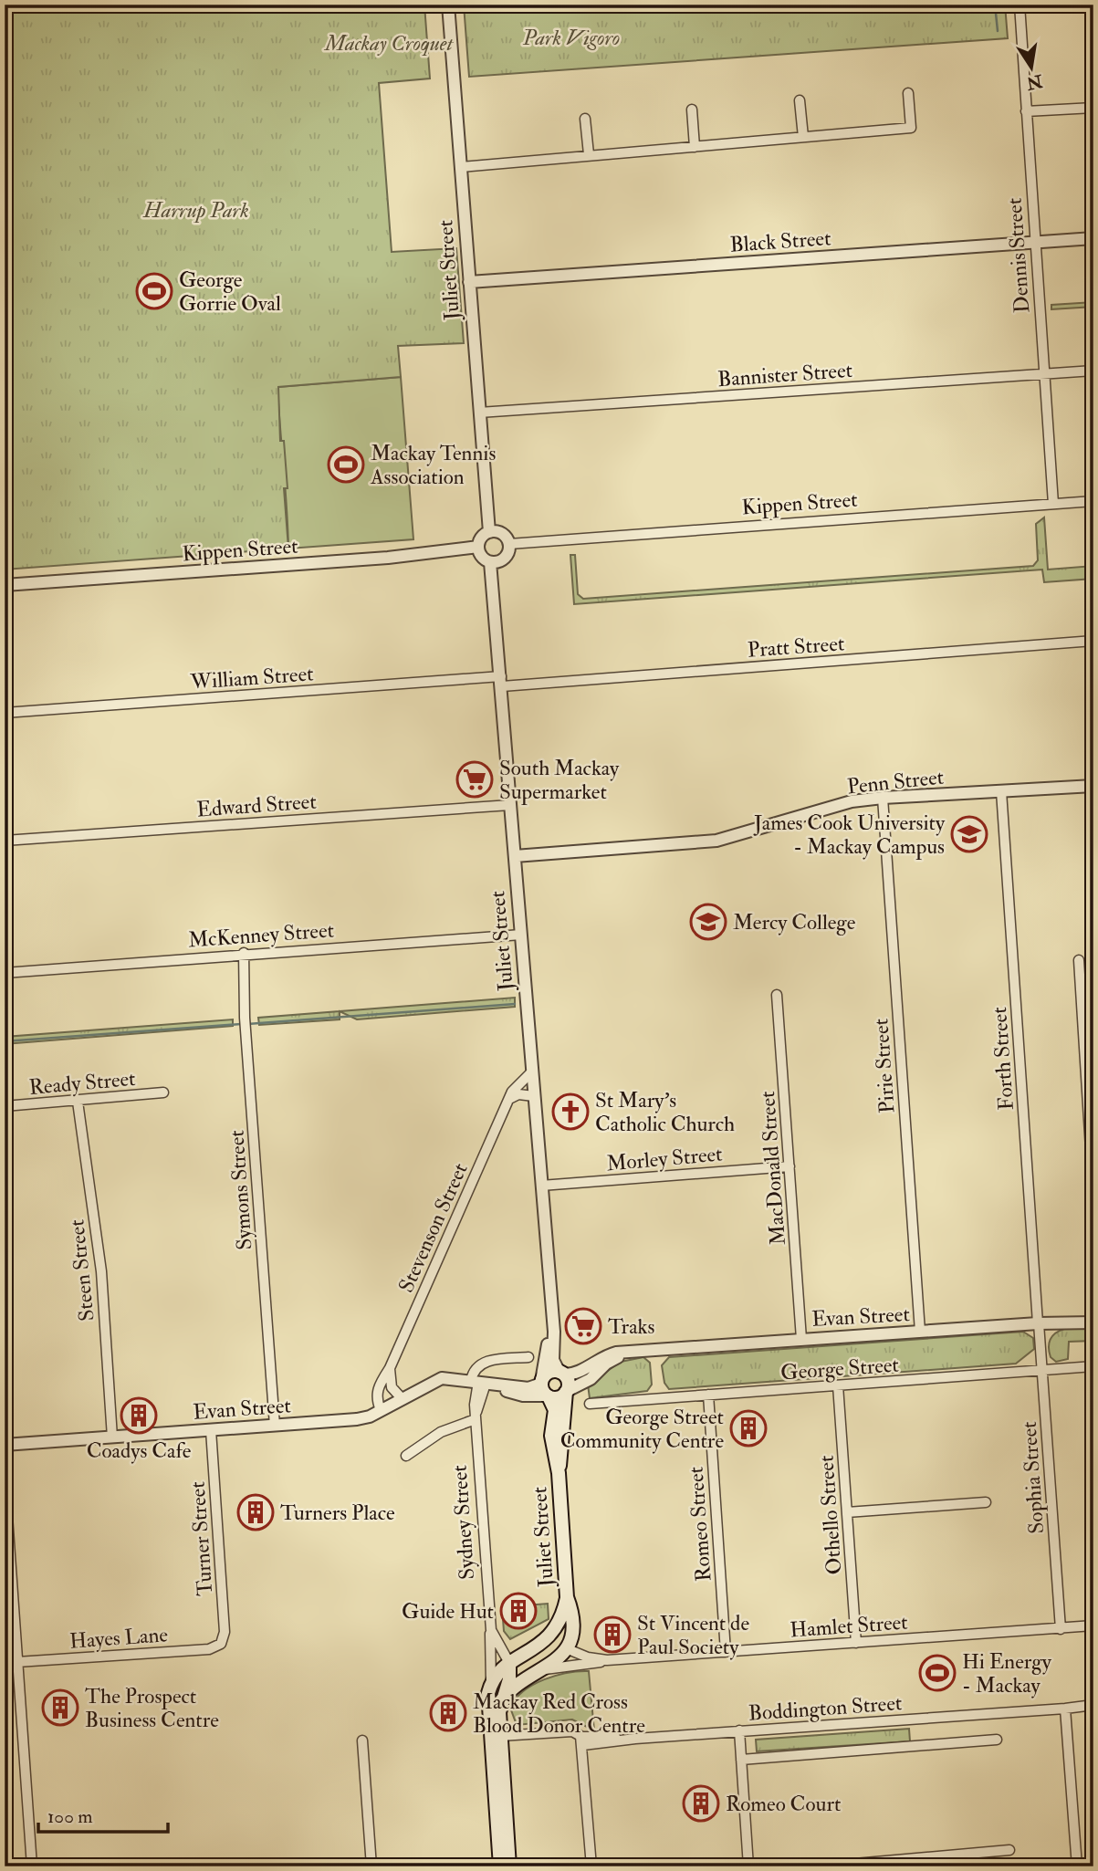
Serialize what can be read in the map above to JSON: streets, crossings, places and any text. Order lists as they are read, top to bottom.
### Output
{
  "streets": {
    "main road": ["Juliet Street"],
    "street": [
      "Black Street",
      "Dennis Street",
      "Bannister Street",
      "Kippen Street",
      "Pratt Street",
      "William Street",
      "Penn Street",
      "Edward Street",
      "McKenney Street",
      "Forth Street",
      "Pirie Street",
      "Ready Street",
      "Morley Street",
      "MacDonald Street",
      "Symons Street",
      "Stevenson Street",
      "Steen Street",
      "Evan Street",
      "George Street",
      "Sophia Street",
      "Othello Street",
      "Sydney Street",
      "Romeo Street",
      "Turner Street",
      "Hamlet Street",
      "Hayes Lane",
      "Boddington Street"
    ]
  },
  "crossings": [
    ["Black Street", "Dennis Street"],
    ["Black Street", "Juliet Street"],
    ["Dennis Street", "Bannister Street"],
    ["Dennis Street", "Kippen Street"],
    ["Juliet Street", "Bannister Street"],
    ["Juliet Street", "Kippen Street"],
    ["Juliet Street", "Pratt Street"],
    ["Juliet Street", "William Street"],
    ["Juliet Street", "Penn Street"],
    ["Juliet Street", "Edward Street"],
    ["Juliet Street", "McKenney Street"],
    ["Juliet Street", "Morley Street"],
    ["Juliet Street", "Stevenson Street"],
    ["Juliet Street", "Evan Street"],
    ["Juliet Street", "Hamlet Street"],
    ["Pratt Street", "William Street"],
    ["Penn Street", "Forth Street"],
    ["Penn Street", "Pirie Street"],
    ["McKenney Street", "Symons Street"],
    ["Forth Street", "Evan Street"],
    ["Forth Street", "Sophia Street"],
    ["Pirie Street", "Evan Street"],
    ["Ready Street", "Steen Street"],
    ["Morley Street", "MacDonald Street"],
    ["MacDonald Street", "Evan Street"],
    ["Symons Street", "Evan Street"],
    ["Stevenson Street", "Evan Street"],
    ["Steen Street", "Evan Street"],
    ["Evan Street", "Sophia Street"],
    ["Evan Street", "Sydney Street"],
    ["Evan Street", "Turner Street"],
    ["George Street", "Sophia Street"],
    ["George Street", "Othello Street"],
    ["George Street", "Romeo Street"],
    ["Sophia Street", "Hamlet Street"],
    ["Othello Street", "Hamlet Street"],
    ["Romeo Street", "Hamlet Street"],
    ["Turner Street", "Hayes Lane"]
  ],
  "parks": ["Park Vigoro", "Mackay Croquet", "Harrup Park"],
  "places": {
    "sports": ["George Gorrie Oval", "Mackay Tennis Association", "Hi Energy - Mackay"],
    "supermarket": ["South Mackay Supermarket", "Traks"],
    "school or university": ["James Cook University - Mackay Campus", "Mercy College"],
    "church": ["St Mary's Catholic Church"],
    "building": [
      "Coadys Cafe",
      "George Street Community Centre",
      "Turners Place",
      "Guide Hut",
      "St Vincent de Paul Society",
      "The Prospect Business Centre",
      "Mackay Red Cross Blood Donor Centre",
      "Romeo Court"
    ]
  },
  "scale_bar": "100 m",
  "north": "bottom"
}
